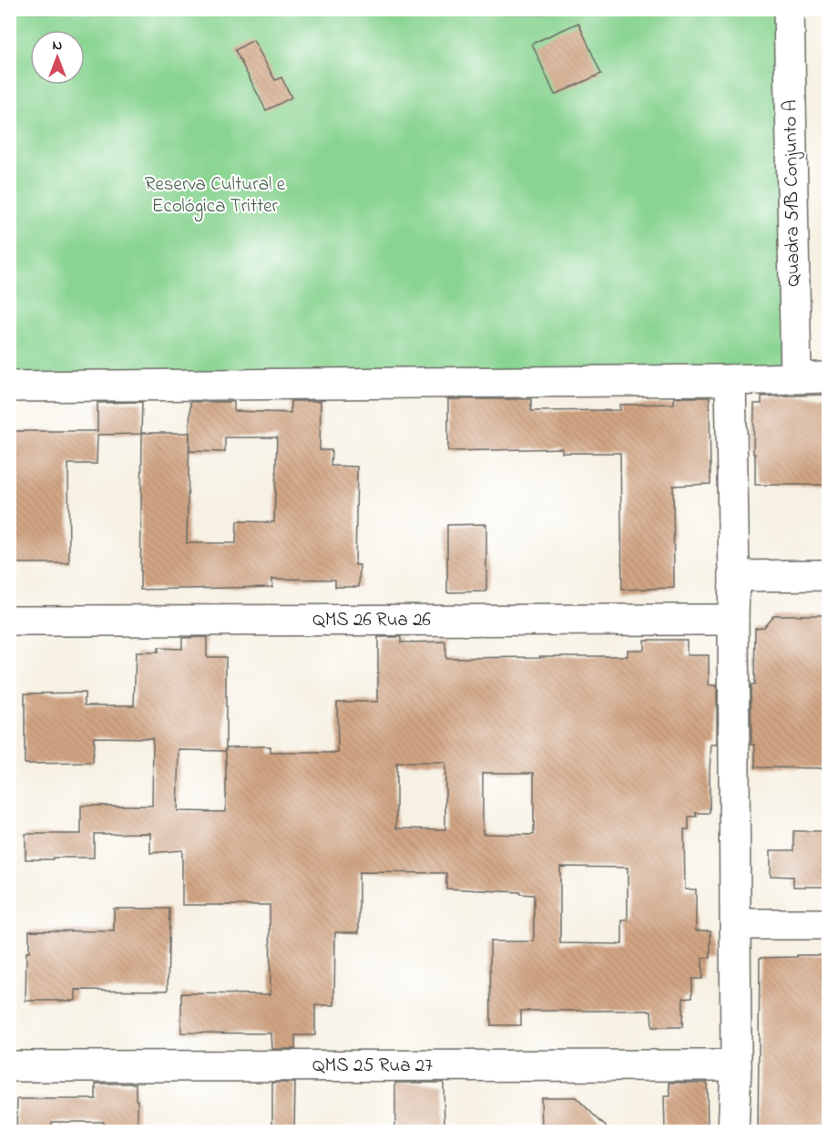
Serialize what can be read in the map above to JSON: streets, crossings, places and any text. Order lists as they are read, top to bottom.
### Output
{
  "streets": {
    "street": ["Quadra 51B Conjunto A", "QMS 26 Rua 26", "QMS 25 Rua 27"]
  },
  "parks": ["Reserva Cultural e Ecológica Tritter"],
  "north": "top"
}
